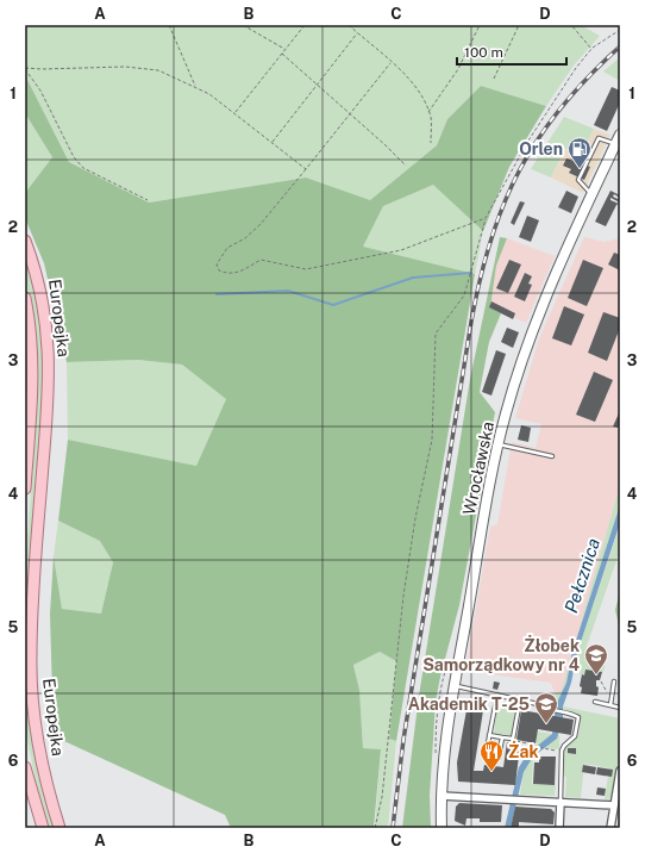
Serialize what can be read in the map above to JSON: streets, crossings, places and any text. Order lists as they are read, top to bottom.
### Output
{
  "streets": {
    "main road": ["Europejka", "Wrocławska"]
  },
  "water": ["Pełcznica"],
  "places": {
    "fuel station": ["Orlen"],
    "school or university": ["Żłobek Samorządkowy nr 4", "Akademik T-25"],
    "restaurant": ["Żak"]
  },
  "scale_bar": "100 m",
  "grid": {
    "columns": [
      "A",
      "B",
      "C",
      "D"
    ],
    "rows": [
      "1",
      "2",
      "3",
      "4",
      "5",
      "6"
    ]
  }
}
